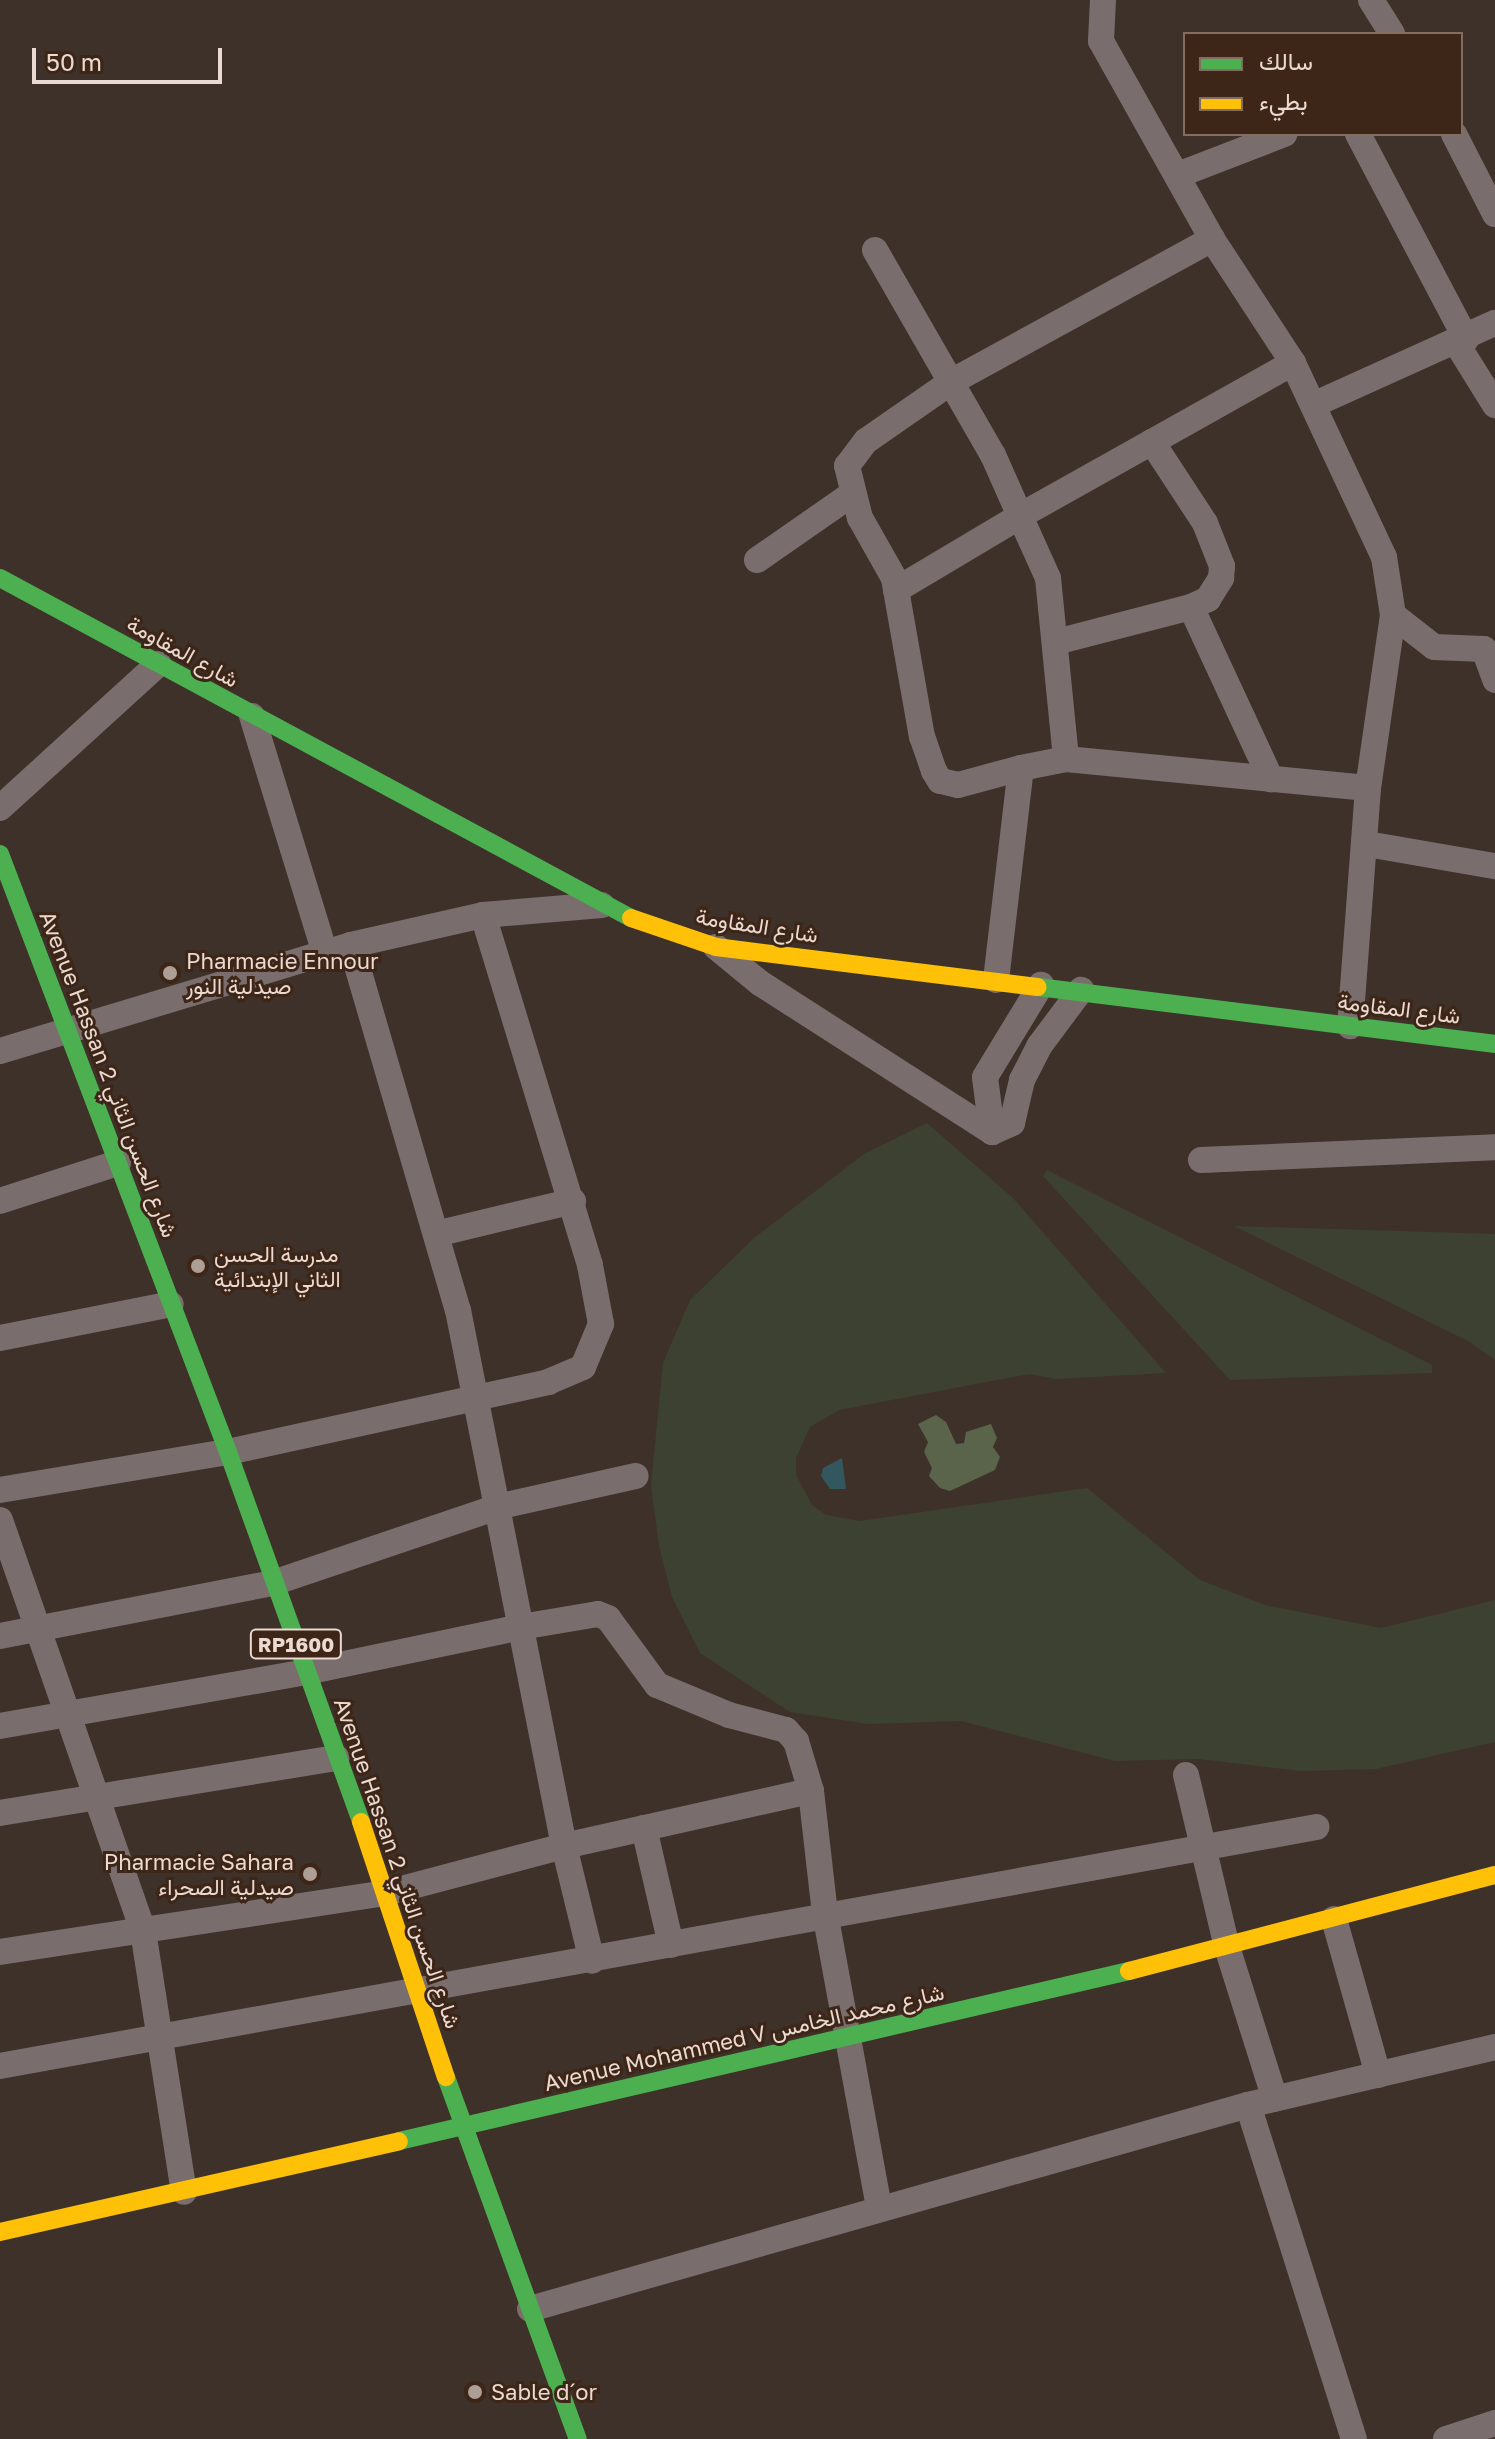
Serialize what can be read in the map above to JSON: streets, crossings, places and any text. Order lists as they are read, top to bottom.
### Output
{
  "streets": {
    "street": [
      "شارع المقاومة",
      "Avenue Hassan 2 شارع الحسن الثاني",
      "RP1600",
      "Avenue Mohammed V شارع محمد الخامس"
    ]
  },
  "crossings": [
    ["Avenue Hassan 2 شارع الحسن الثاني", "Avenue Mohammed V شارع محمد الخامس"]
  ],
  "places": [
    "Pharmacie Ennour صيدلية النور",
    "مدرسة الحسن الثاني الإبتدائية",
    "Pharmacie Sahara صيدلية الصحراء",
    "Sable d´or"
  ],
  "legend": ["سالك", "بطيء"],
  "scale_bar": "50 m"
}
